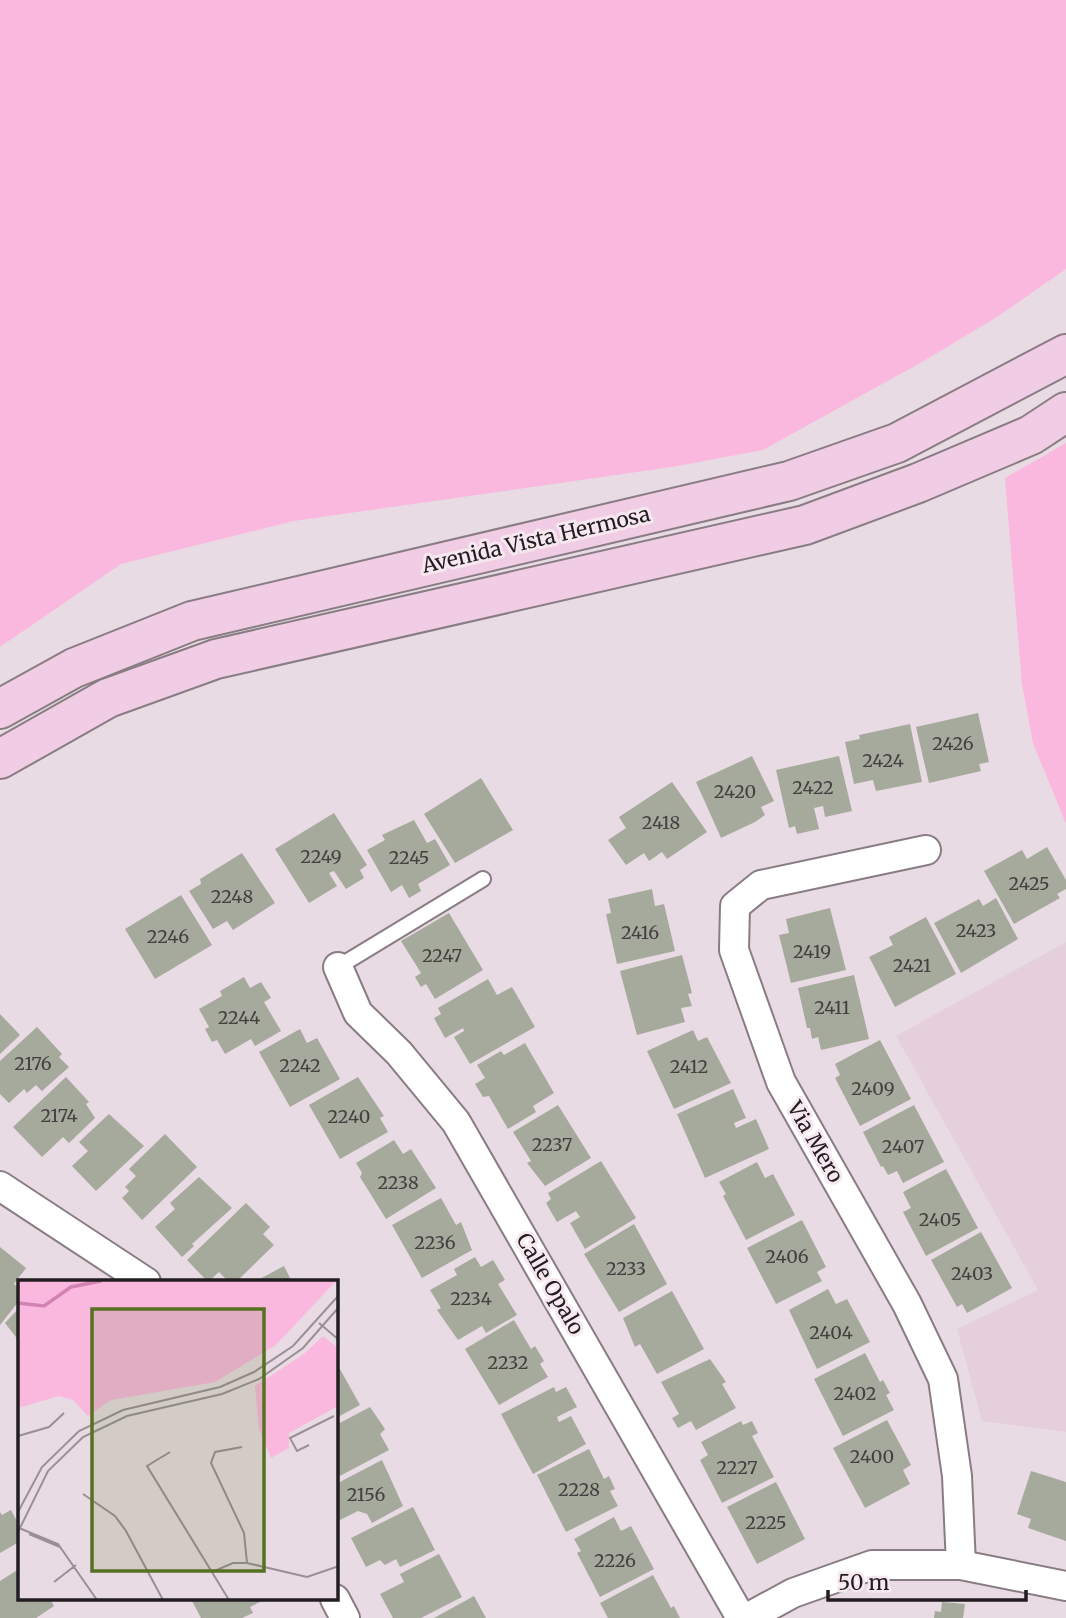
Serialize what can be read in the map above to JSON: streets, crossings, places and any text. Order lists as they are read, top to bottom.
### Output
{
  "streets": {
    "main road": ["Avenida Vista Hermosa"],
    "street": ["Via Mero", "Calle Opalo"]
  },
  "house_numbers": [
    "2426",
    "2424",
    "2422",
    "2420",
    "2418",
    "2249",
    "2245",
    "2425",
    "2248",
    "2423",
    "2416",
    "2246",
    "2419",
    "2247",
    "2421",
    "2411",
    "2244",
    "2176",
    "2242",
    "2412",
    "2409",
    "2174",
    "2240",
    "2237",
    "2407",
    "2238",
    "2405",
    "2236",
    "2406",
    "2233",
    "2403",
    "2234",
    "2404",
    "2232",
    "2402",
    "2400",
    "2227",
    "2228",
    "2156",
    "2225",
    "2226"
  ],
  "scale_bar": "50 m"
}
